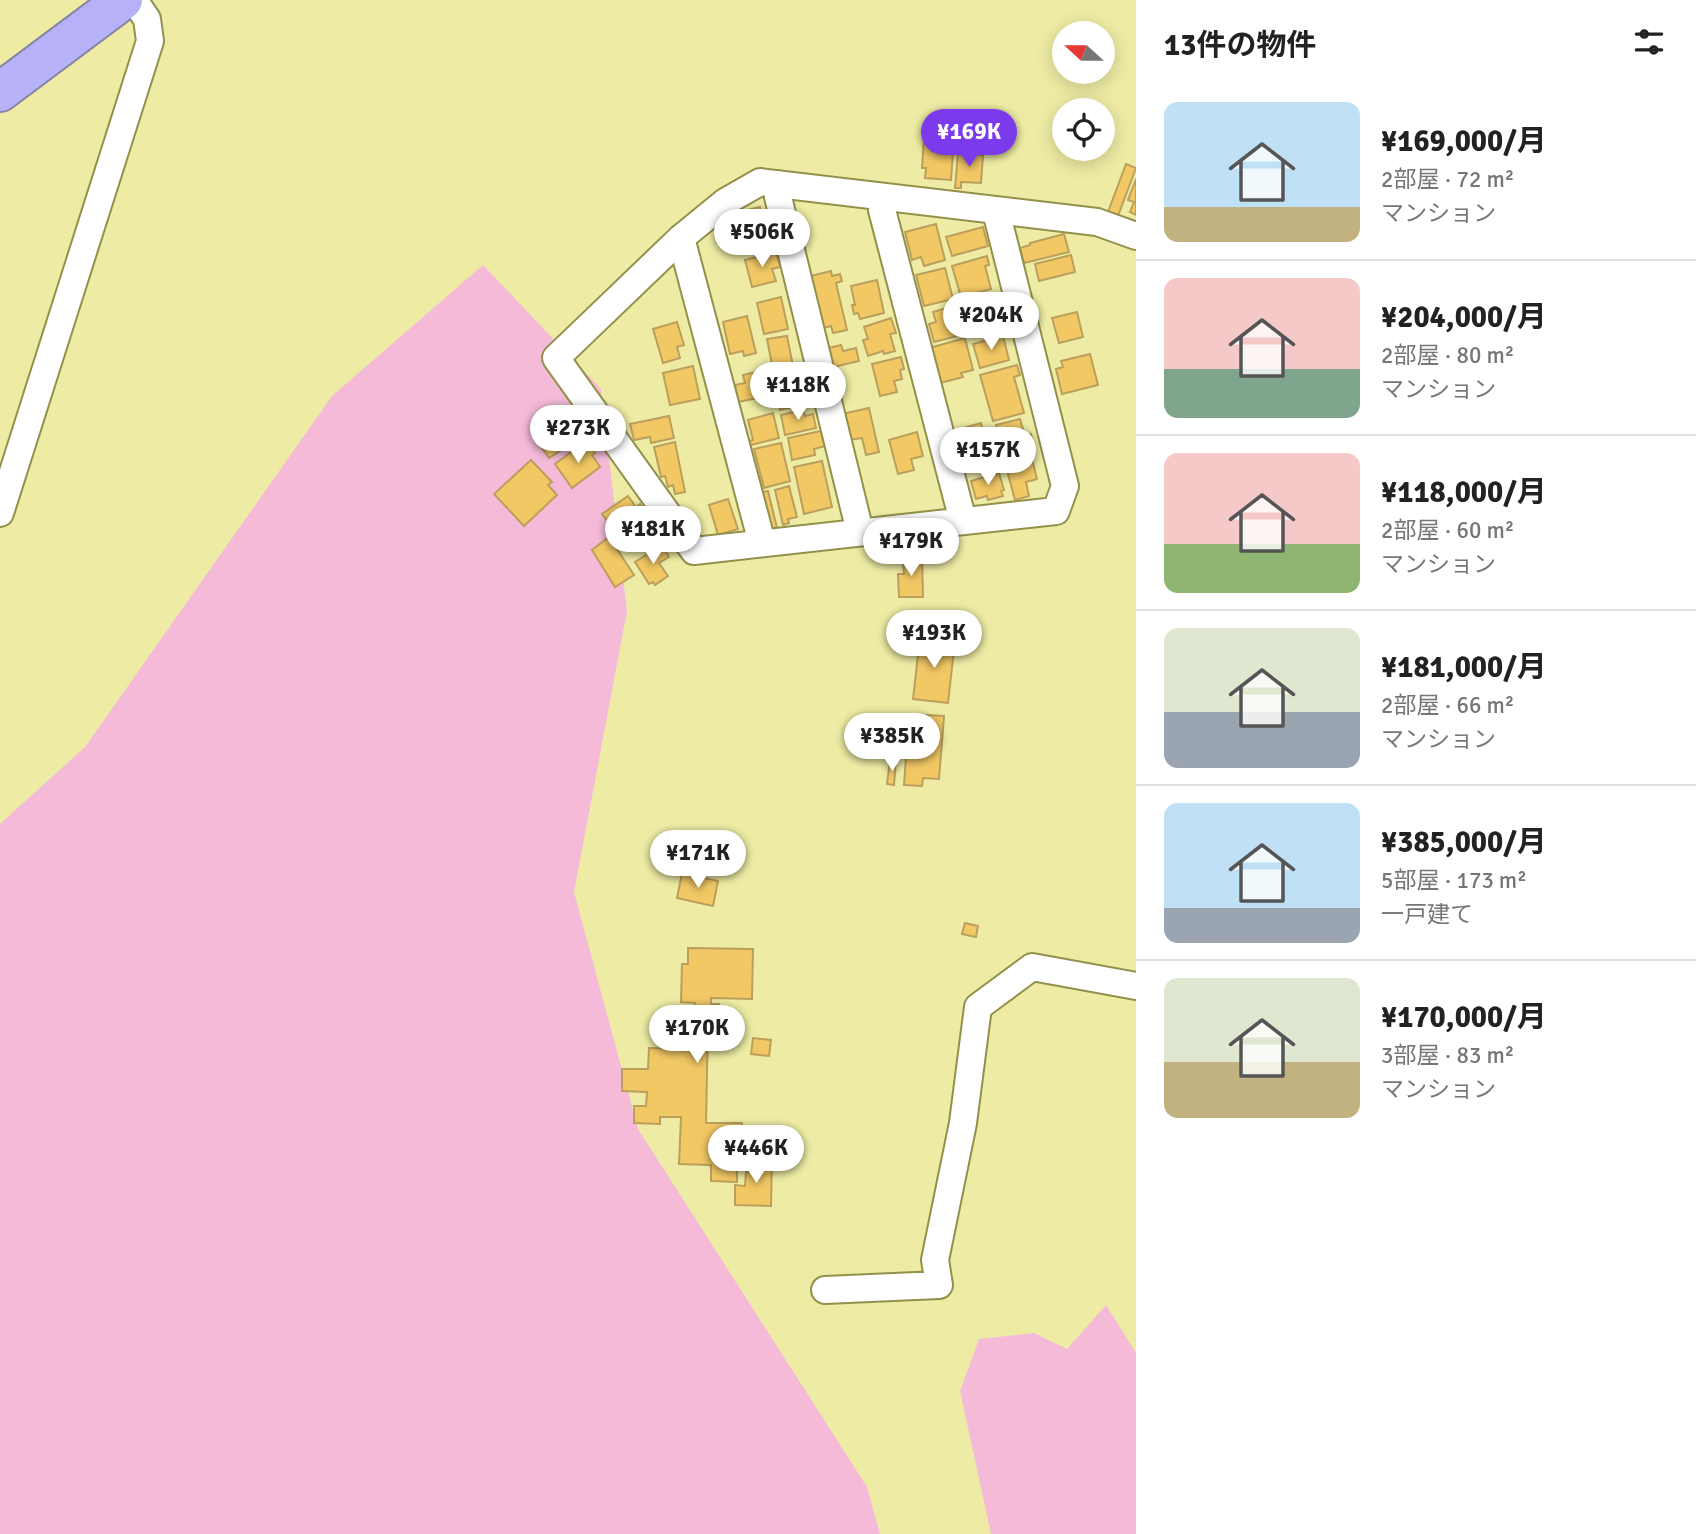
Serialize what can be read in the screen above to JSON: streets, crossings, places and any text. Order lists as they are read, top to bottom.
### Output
{
  "north": "left",
  "page": {
    "heading": "13件の物件",
    "list": [
      {
        "name": "¥169,000/月",
        "note": "2部屋 · 72 m² · マンション"
      },
      {
        "name": "¥204,000/月",
        "note": "2部屋 · 80 m² · マンション"
      },
      {
        "name": "¥118,000/月",
        "note": "2部屋 · 60 m² · マンション"
      },
      {
        "name": "¥181,000/月",
        "note": "2部屋 · 66 m² · マンション"
      },
      {
        "name": "¥385,000/月",
        "note": "5部屋 · 173 m² · 一戸建て"
      },
      {
        "name": "¥170,000/月",
        "note": "3部屋 · 83 m² · マンション"
      }
    ],
    "price": [
      "¥169K",
      "¥506K",
      "¥204K",
      "¥118K",
      "¥273K",
      "¥157K",
      "¥181K",
      "¥179K",
      "¥193K",
      "¥385K",
      "¥171K",
      "¥170K",
      "¥446K"
    ]
  }
}
